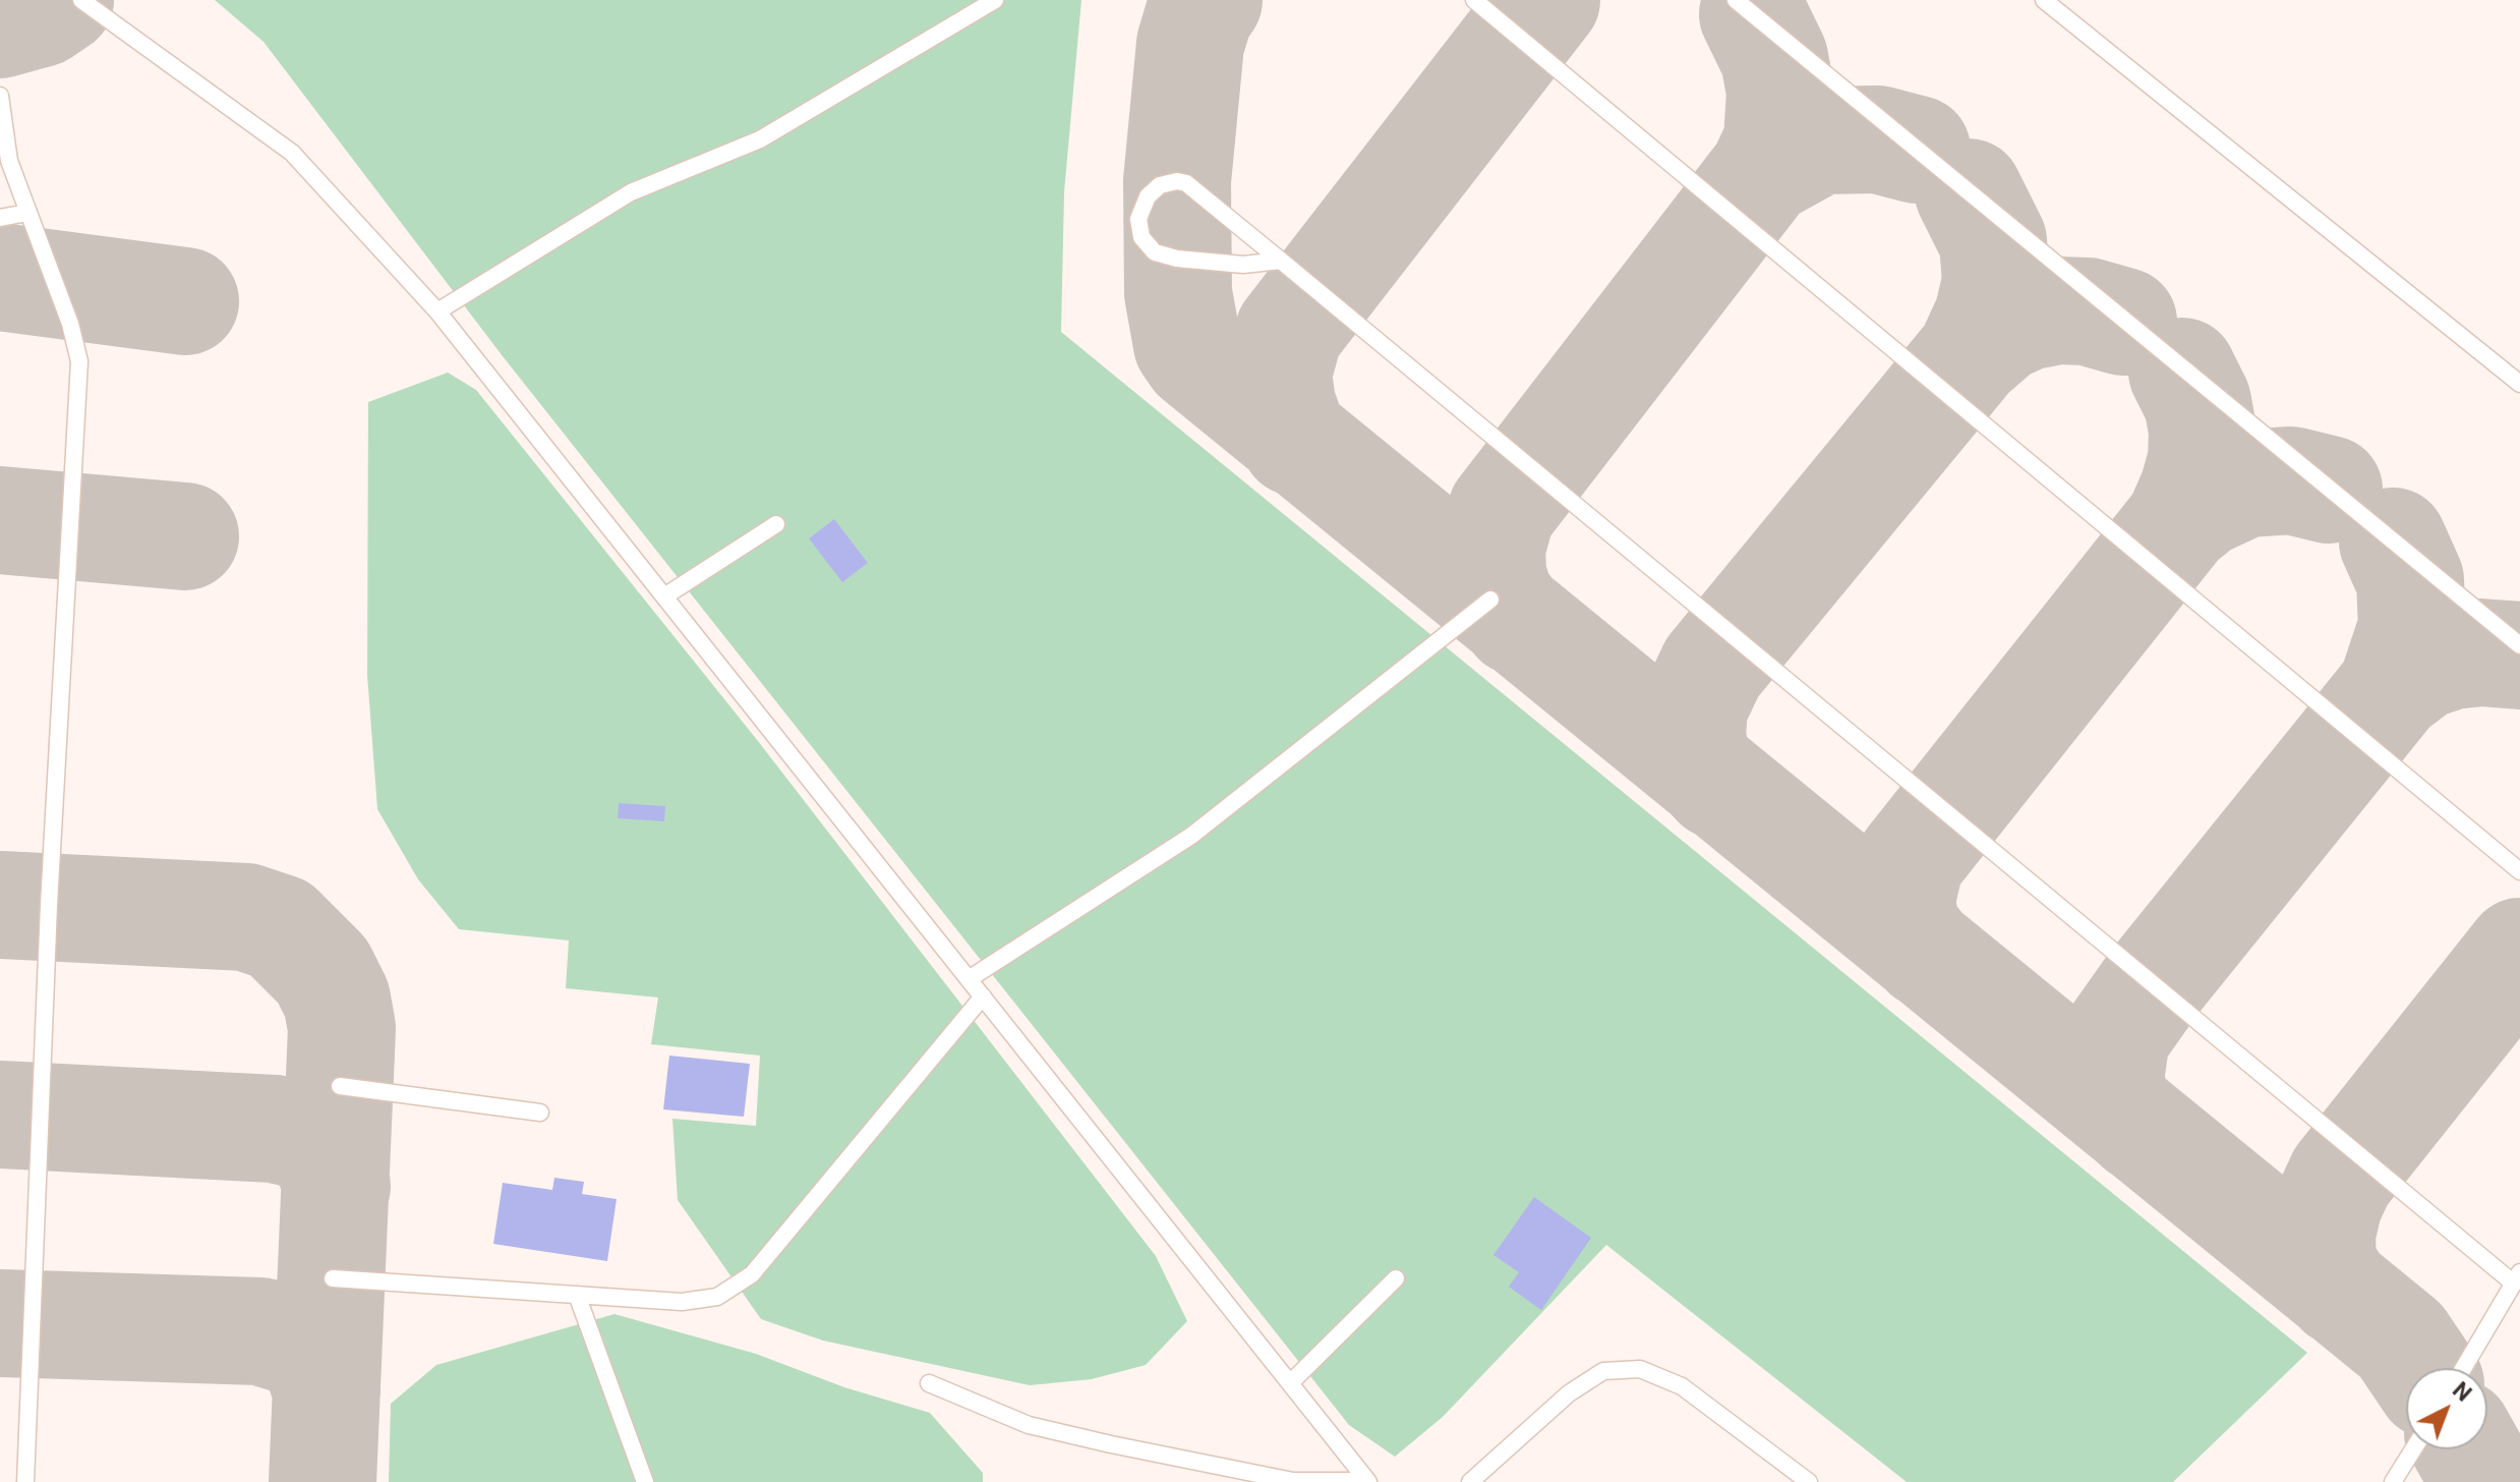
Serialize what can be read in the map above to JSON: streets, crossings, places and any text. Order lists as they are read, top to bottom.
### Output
{
  "north": "top right"
}
